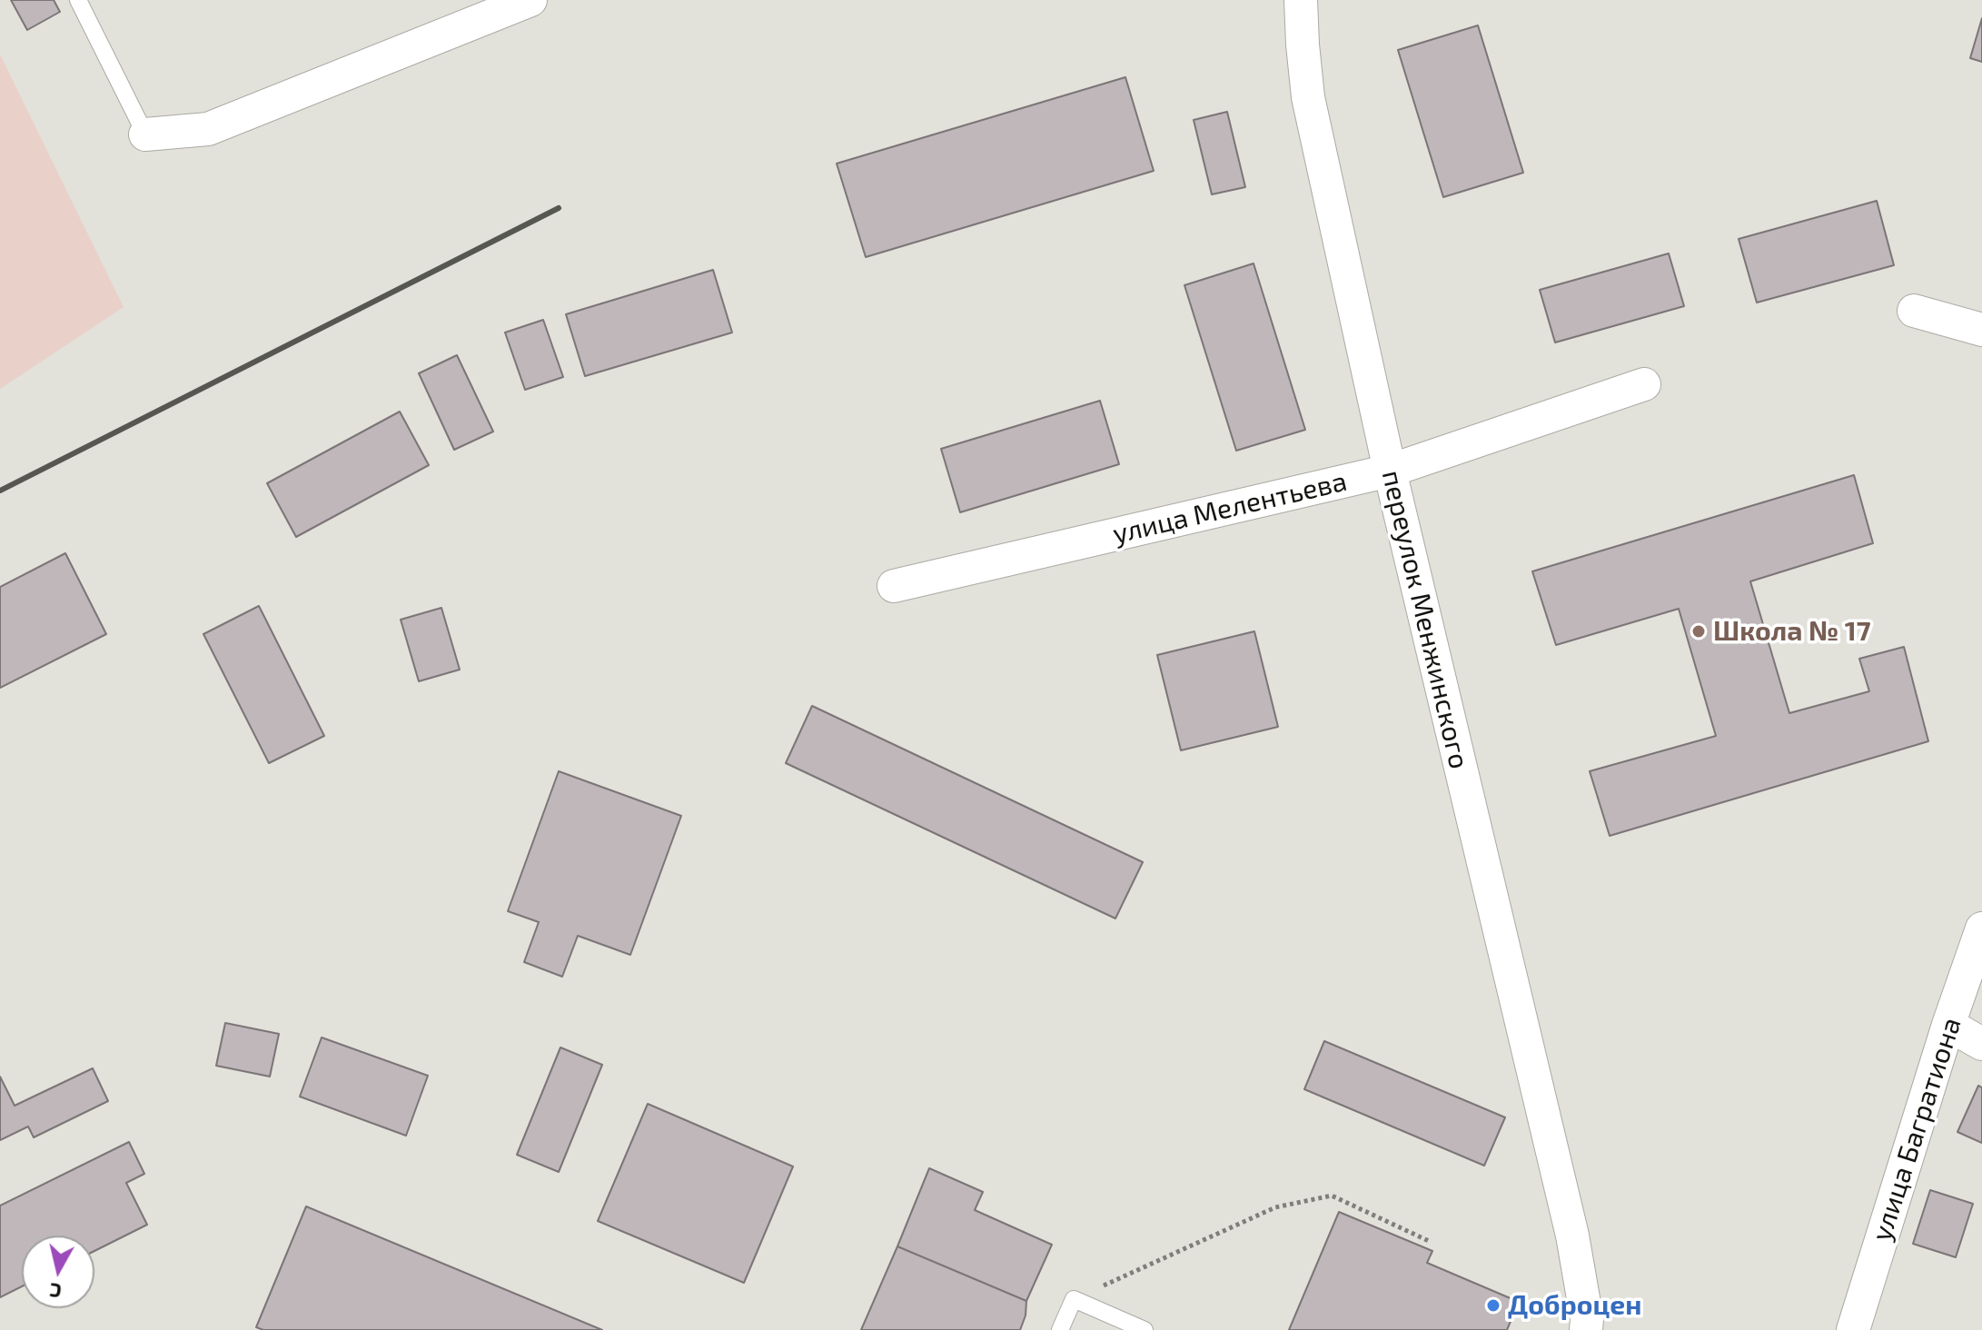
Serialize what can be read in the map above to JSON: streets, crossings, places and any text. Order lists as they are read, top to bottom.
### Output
{
  "streets": {
    "street": ["улица Мелентьева", "переулок Менжинского", "улица Багратиона"]
  },
  "crossings": [
    ["улица Мелентьева", "переулок Менжинского"]
  ],
  "places": ["Школа № 17", "Доброцен"],
  "north": "bottom"
}
